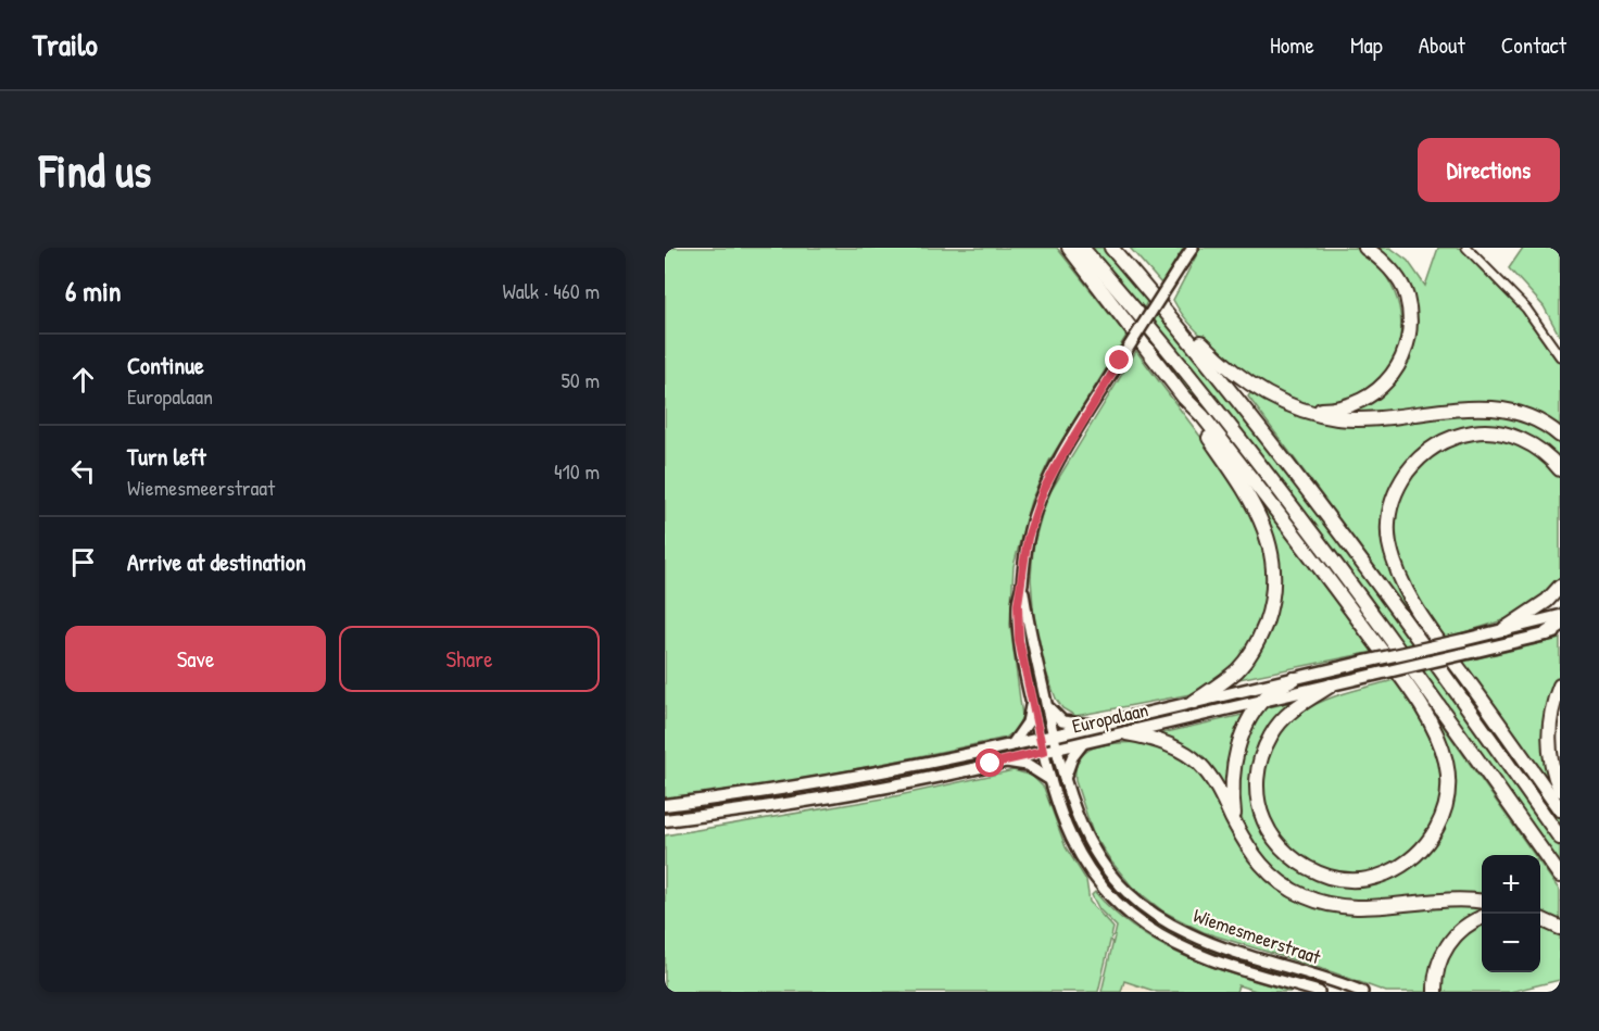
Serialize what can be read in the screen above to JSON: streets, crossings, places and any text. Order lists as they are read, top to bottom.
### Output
{
  "streets": {
    "main road": ["Europalaan", "Wiemesmeerstraat"]
  },
  "crossings": [
    ["Europalaan", "Wiemesmeerstraat"]
  ],
  "page": {
    "header": "Trailo",
    "nav": [
      "Home",
      "Map",
      "About",
      "Contact"
    ],
    "buttons": [
      "Directions",
      ["Save", "Share"]
    ],
    "title": "Find us",
    "heading": ["6 min", "Walk · 460 m"],
    "list": [
      ["Continue", "Europalaan", "50 m"],
      ["Turn left", "Wiemesmeerstraat", "410 m"],
      "Arrive at destination"
    ],
    "map_buttons": ["+", "−"]
  }
}
